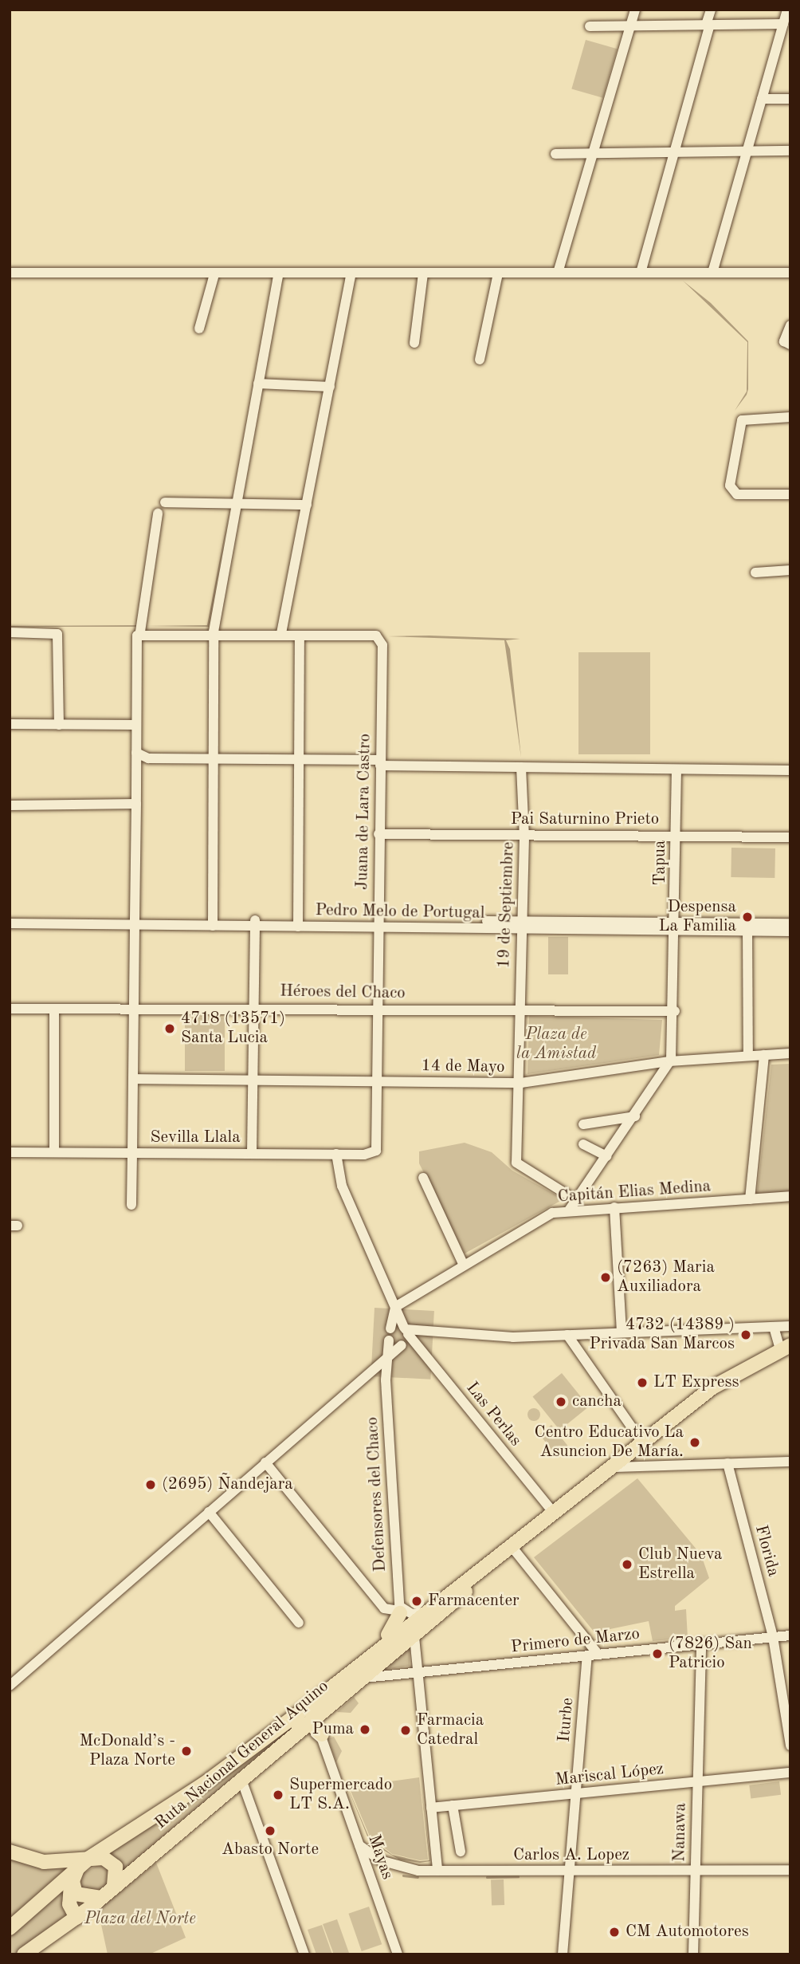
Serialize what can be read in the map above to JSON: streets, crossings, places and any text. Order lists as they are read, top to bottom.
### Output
{
  "streets": {
    "highway": ["Ruta Nacional General Aquino"],
    "street": [
      "Juana de Lara Castro",
      "Pai Saturnino Prieto",
      "Tapua",
      "19 de Septiembre",
      "Pedro Melo de Portugal",
      "Héroes del Chaco",
      "14 de Mayo",
      "Sevilla Llala",
      "Capitán Elias Medina",
      "Las Perlas",
      "Defensores del Chaco",
      "Florida",
      "Primero de Marzo",
      "Iturbe",
      "Mariscal López",
      "Nanawa",
      "Carlos A. Lopez",
      "Mayas"
    ]
  },
  "crossings": [
    ["Juana de Lara Castro", "Pai Saturnino Prieto"],
    ["Juana de Lara Castro", "Pedro Melo de Portugal"],
    ["Juana de Lara Castro", "Héroes del Chaco"],
    ["Juana de Lara Castro", "14 de Mayo"],
    ["Juana de Lara Castro", "Sevilla Llala"],
    ["Pai Saturnino Prieto", "Tapua"],
    ["Pai Saturnino Prieto", "19 de Septiembre"],
    ["Tapua", "Pedro Melo de Portugal"],
    ["Tapua", "Héroes del Chaco"],
    ["Tapua", "14 de Mayo"],
    ["19 de Septiembre", "Pedro Melo de Portugal"],
    ["19 de Septiembre", "Héroes del Chaco"],
    ["19 de Septiembre", "14 de Mayo"],
    ["Sevilla Llala", "Las Perlas"],
    ["Capitán Elias Medina", "Las Perlas"],
    ["Las Perlas", "Ruta Nacional General Aquino"],
    ["Defensores del Chaco", "Primero de Marzo"],
    ["Defensores del Chaco", "Ruta Nacional General Aquino"],
    ["Defensores del Chaco", "Mariscal López"],
    ["Defensores del Chaco", "Carlos A. Lopez"],
    ["Florida", "Primero de Marzo"],
    ["Primero de Marzo", "Iturbe"],
    ["Primero de Marzo", "Ruta Nacional General Aquino"],
    ["Primero de Marzo", "Nanawa"],
    ["Iturbe", "Mariscal López"],
    ["Iturbe", "Carlos A. Lopez"],
    ["Mariscal López", "Nanawa"],
    ["Nanawa", "Carlos A. Lopez"],
    ["Carlos A. Lopez", "Mayas"]
  ],
  "parks": ["Plaza de la Amistad", "Plaza del Norte"],
  "places": [
    "Despensa La Familia",
    "4718 (13571) Santa Lucia",
    "(7263) Maria Auxiliadora",
    "4732 (14389 ) Privada San Marcos",
    "LT Express",
    "cancha",
    "Centro Educativo La Asuncion De María.",
    "(2695) Ñandejara",
    "Club Nueva Estrella",
    "Farmacenter",
    "(7826) San Patricio",
    "Puma",
    "Farmacia Catedral",
    "McDonald’s - Plaza Norte",
    "Supermercado LT S.A.",
    "Abasto Norte",
    "CM Automotores"
  ]
}
